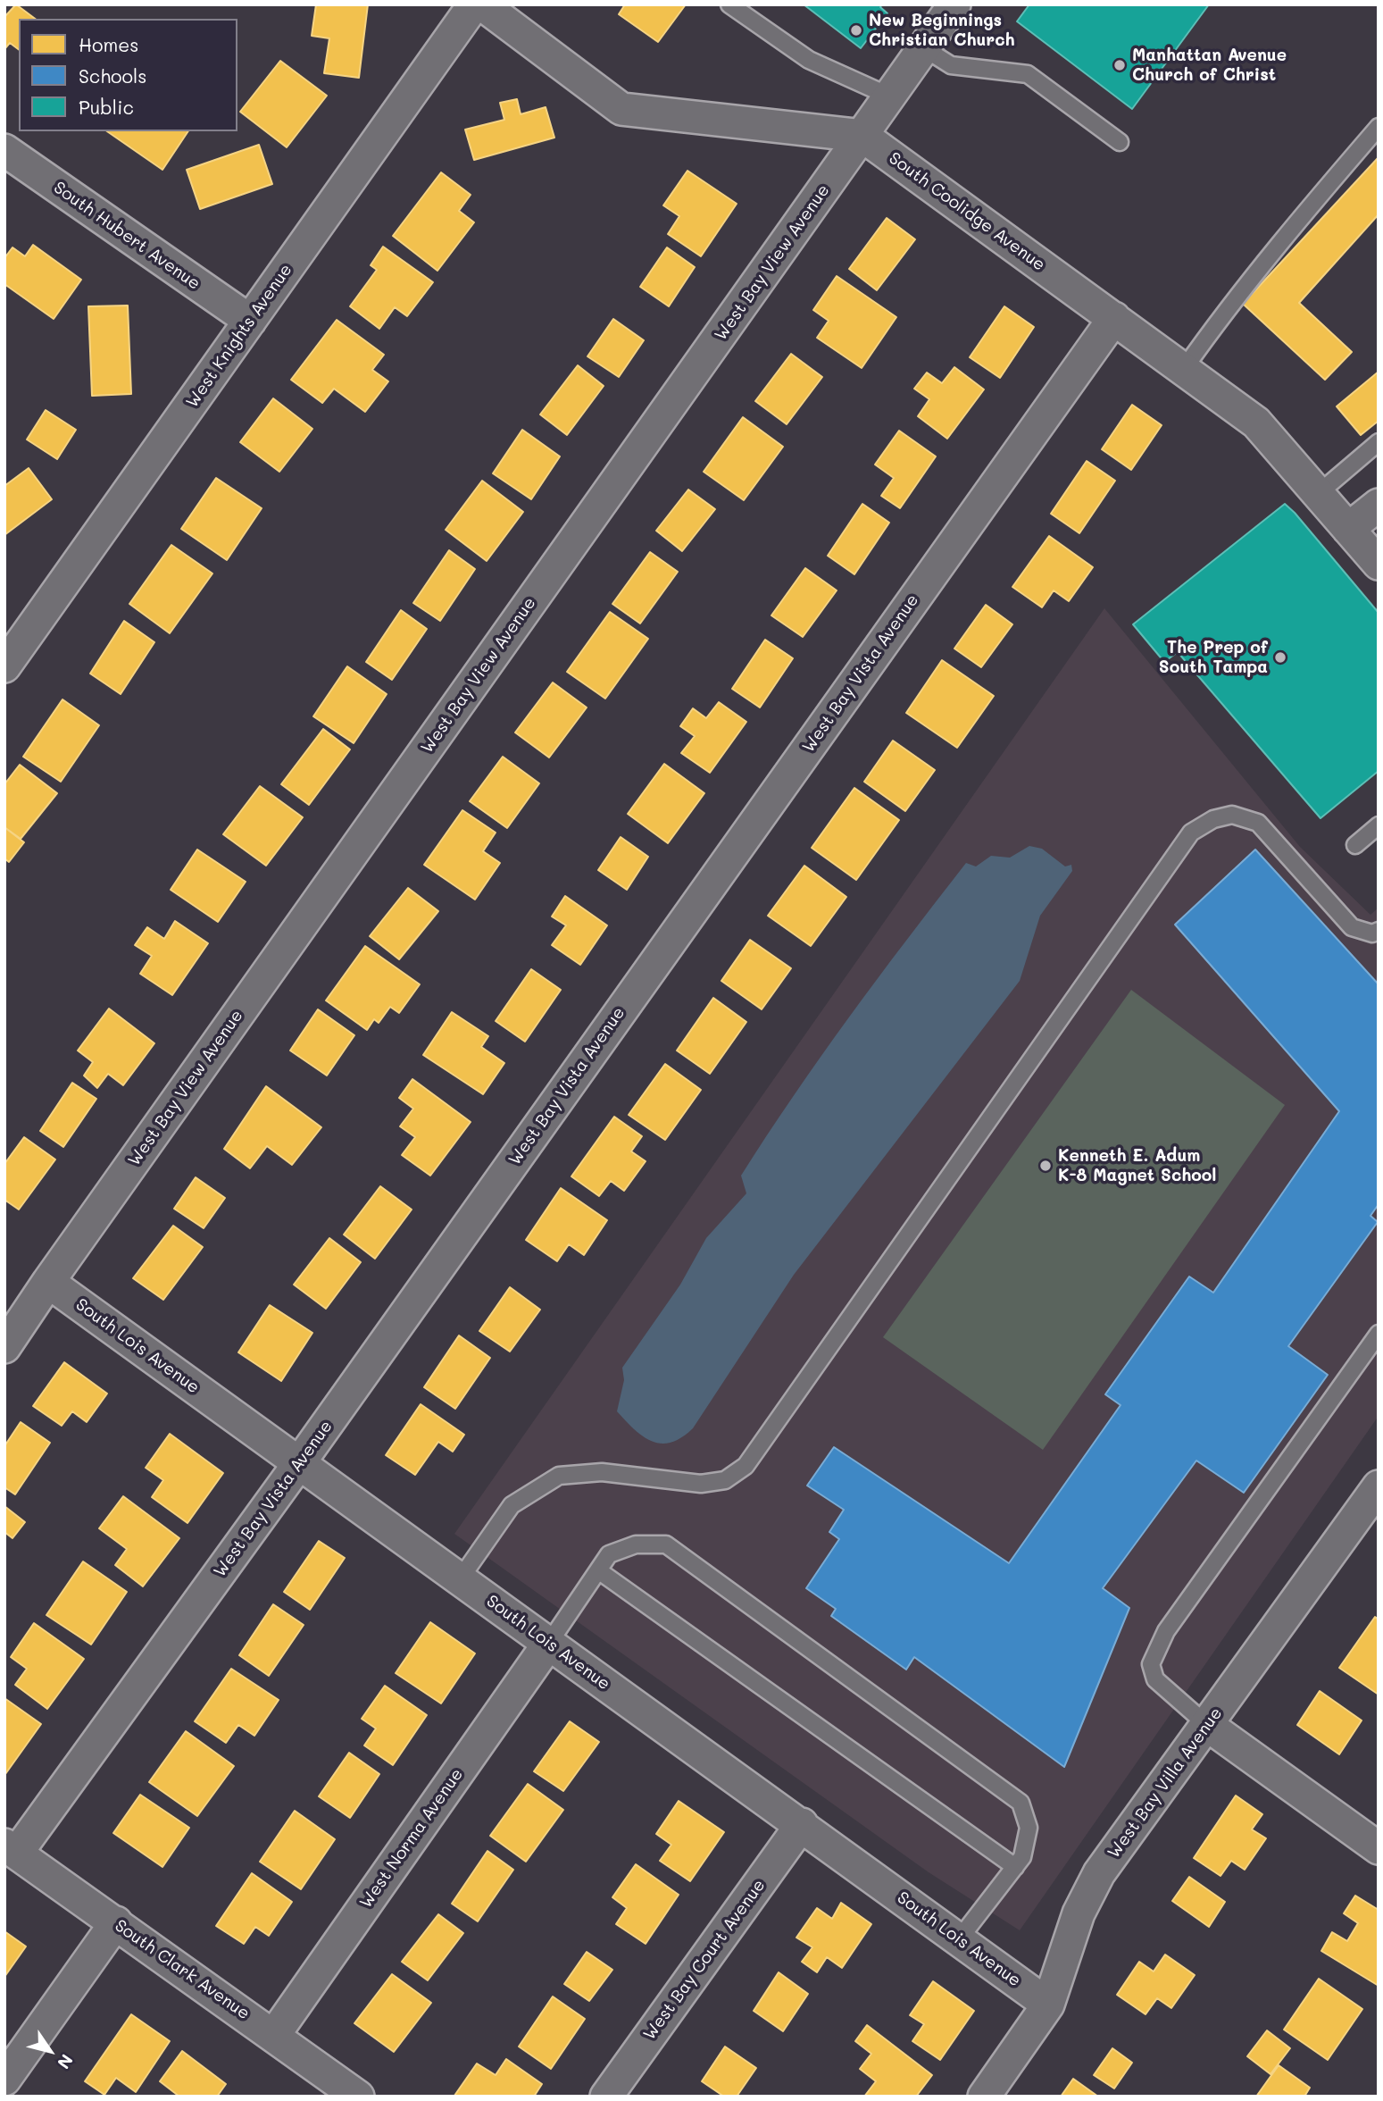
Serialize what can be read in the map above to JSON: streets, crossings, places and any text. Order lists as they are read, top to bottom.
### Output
{
  "streets": {
    "street": [
      "South Coolidge Avenue",
      "South Hubert Avenue",
      "West Bay View Avenue",
      "West Knights Avenue",
      "West Bay Vista Avenue",
      "South Lois Avenue",
      "West Bay Villa Avenue",
      "West Norma Avenue",
      "West Bay Court Avenue",
      "South Clark Avenue"
    ]
  },
  "crossings": [
    ["South Coolidge Avenue", "West Bay View Avenue"],
    ["South Coolidge Avenue", "West Bay Vista Avenue"],
    ["South Hubert Avenue", "West Knights Avenue"],
    ["West Bay View Avenue", "South Lois Avenue"],
    ["West Bay Vista Avenue", "South Lois Avenue"],
    ["West Bay Vista Avenue", "South Clark Avenue"],
    ["South Lois Avenue", "West Bay Villa Avenue"],
    ["South Lois Avenue", "West Norma Avenue"],
    ["South Lois Avenue", "West Bay Court Avenue"],
    ["West Norma Avenue", "South Clark Avenue"]
  ],
  "places": [
    "New Beginnings Christian Church",
    "Manhattan Avenue Church of Christ",
    "The Prep of South Tampa",
    "Kenneth E. Adum K-8 Magnet School"
  ],
  "legend": ["Homes", "Schools", "Public"],
  "north": "bottom right"
}
